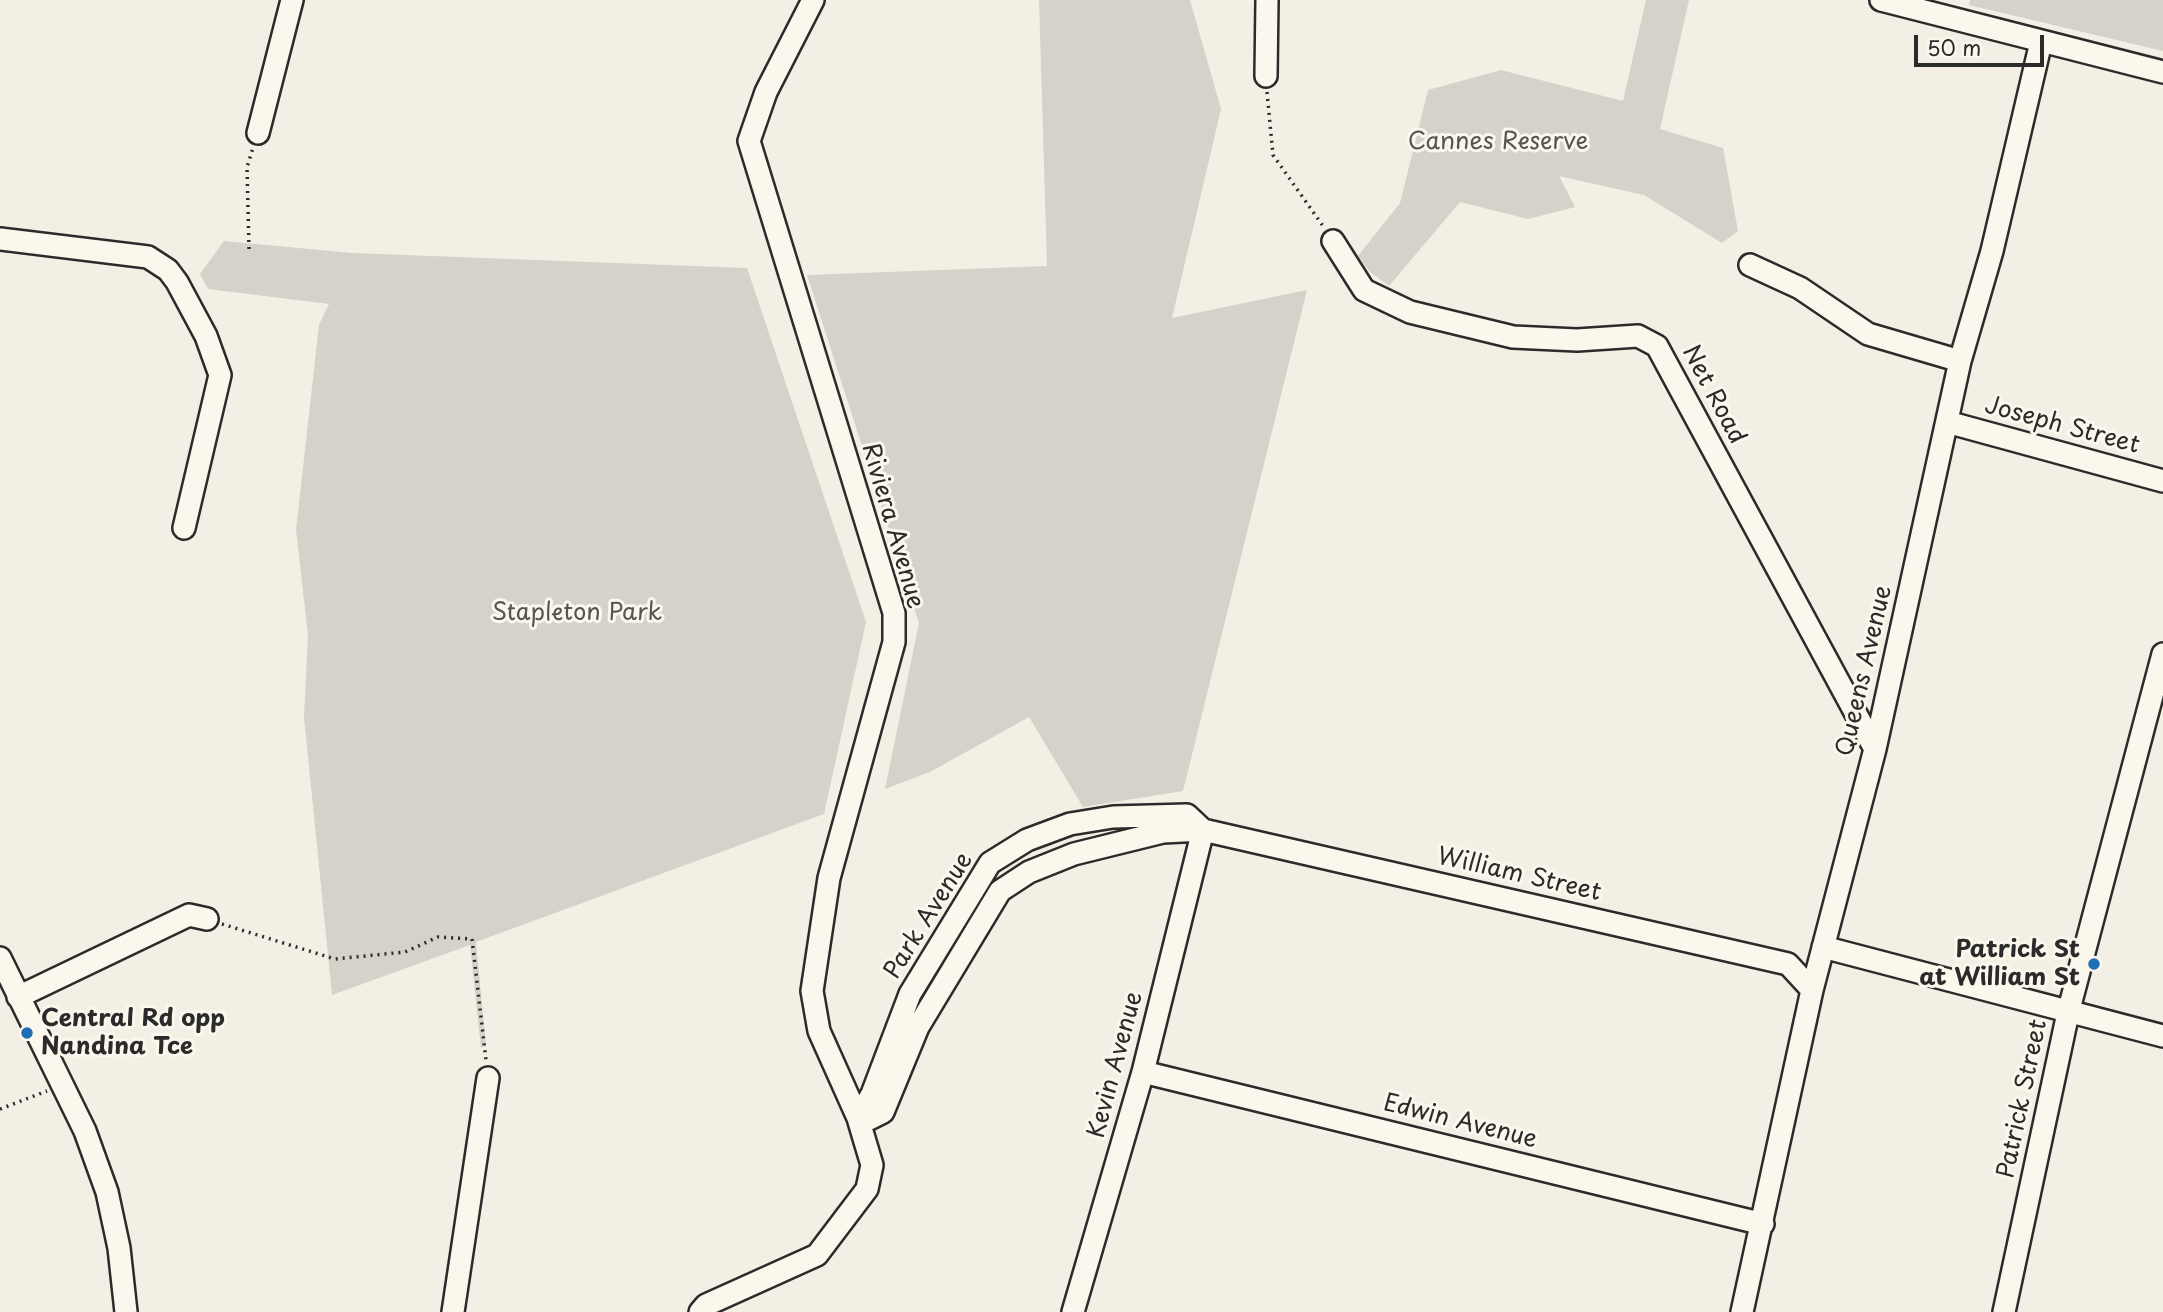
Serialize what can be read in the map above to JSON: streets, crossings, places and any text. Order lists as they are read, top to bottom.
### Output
{
  "streets": {
    "street": [
      "Net Road",
      "Joseph Street",
      "Riviera Avenue",
      "Queens Avenue",
      "William Street",
      "Park Avenue",
      "Kevin Avenue",
      "Patrick Street",
      "Edwin Avenue"
    ]
  },
  "crossings": [
    ["Net Road", "Queens Avenue"],
    ["Joseph Street", "Queens Avenue"],
    ["Riviera Avenue", "Park Avenue"],
    ["Queens Avenue", "William Street"],
    ["Queens Avenue", "Edwin Avenue"],
    ["William Street", "Park Avenue"],
    ["William Street", "Kevin Avenue"],
    ["Park Avenue", "Kevin Avenue"],
    ["Kevin Avenue", "Edwin Avenue"]
  ],
  "parks": ["Cannes Reserve", "Stapleton Park"],
  "places": ["Patrick St at William St", "Central Rd opp Nandina Tce"],
  "scale_bar": "50 m"
}
